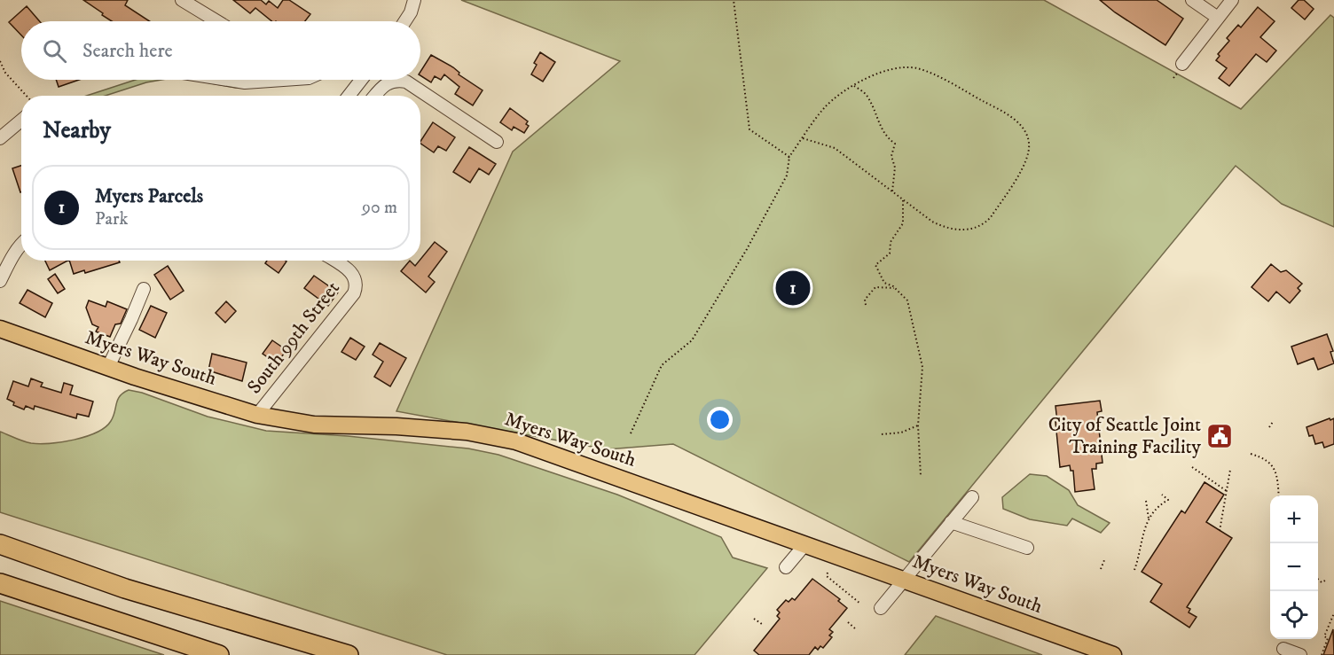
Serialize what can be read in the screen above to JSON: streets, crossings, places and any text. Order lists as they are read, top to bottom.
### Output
{
  "streets": {
    "main road": ["Myers Way South"],
    "street": ["South 99th Street"]
  },
  "crossings": [
    ["South 99th Street", "Myers Way South"]
  ],
  "places": {
    "public building": ["City of Seattle Joint Training Facility"]
  },
  "page": {
    "search": "Search here",
    "heading": "Nearby",
    "list": [
      {
        "mark": "1",
        "name": "Myers Parcels",
        "note": "Park",
        "value": "90 m"
      }
    ],
    "pins": "1",
    "map_buttons": ["+", "−"]
  }
}
